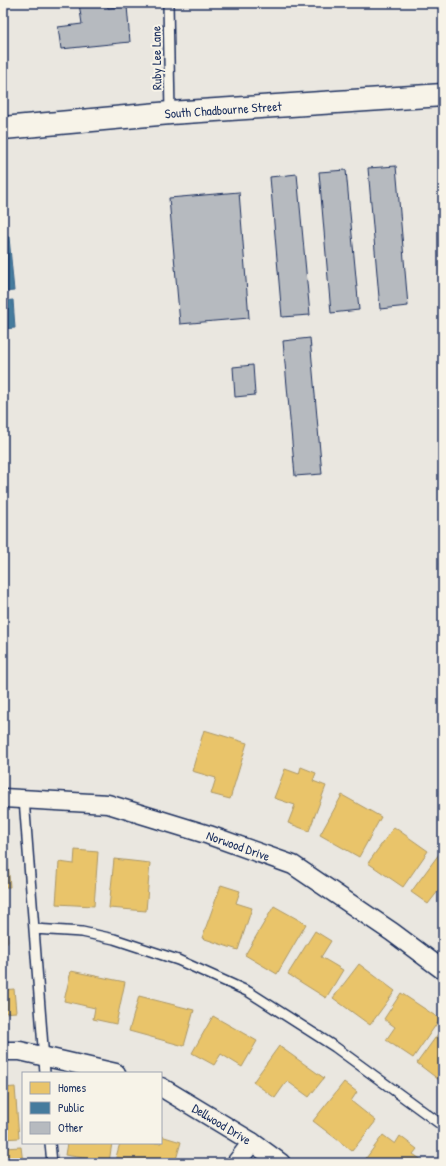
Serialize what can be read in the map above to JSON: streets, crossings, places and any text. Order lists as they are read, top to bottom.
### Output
{
  "streets": {
    "main road": ["South Chadbourne Street"],
    "street": ["Norwood Drive", "Dellwood Drive"],
    "lane": ["Ruby Lee Lane"]
  },
  "crossings": [
    ["Ruby Lee Lane", "South Chadbourne Street"]
  ],
  "legend": ["Homes", "Public", "Other"]
}
